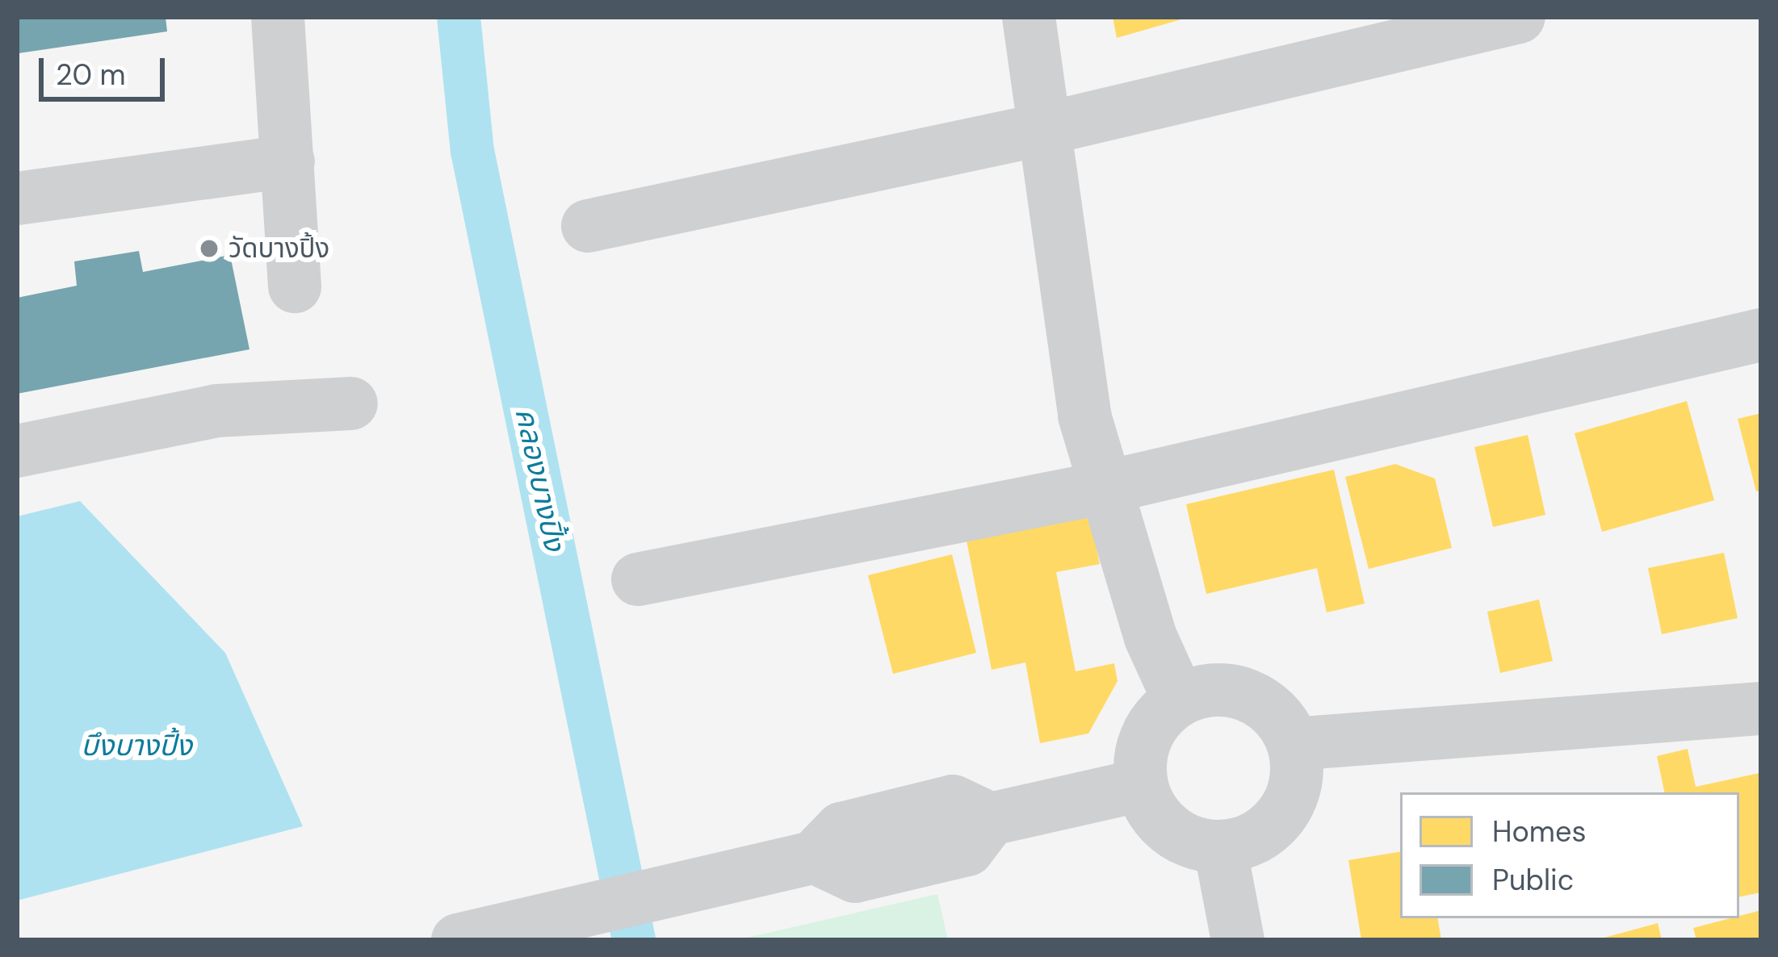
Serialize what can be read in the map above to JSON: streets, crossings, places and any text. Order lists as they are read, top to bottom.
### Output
{
  "water": ["คลองบางปิ้ง", "บึงบางปิ้ง"],
  "places": ["วัดบางปิ้ง"],
  "legend": ["Homes", "Public"],
  "scale_bar": "20 m"
}
